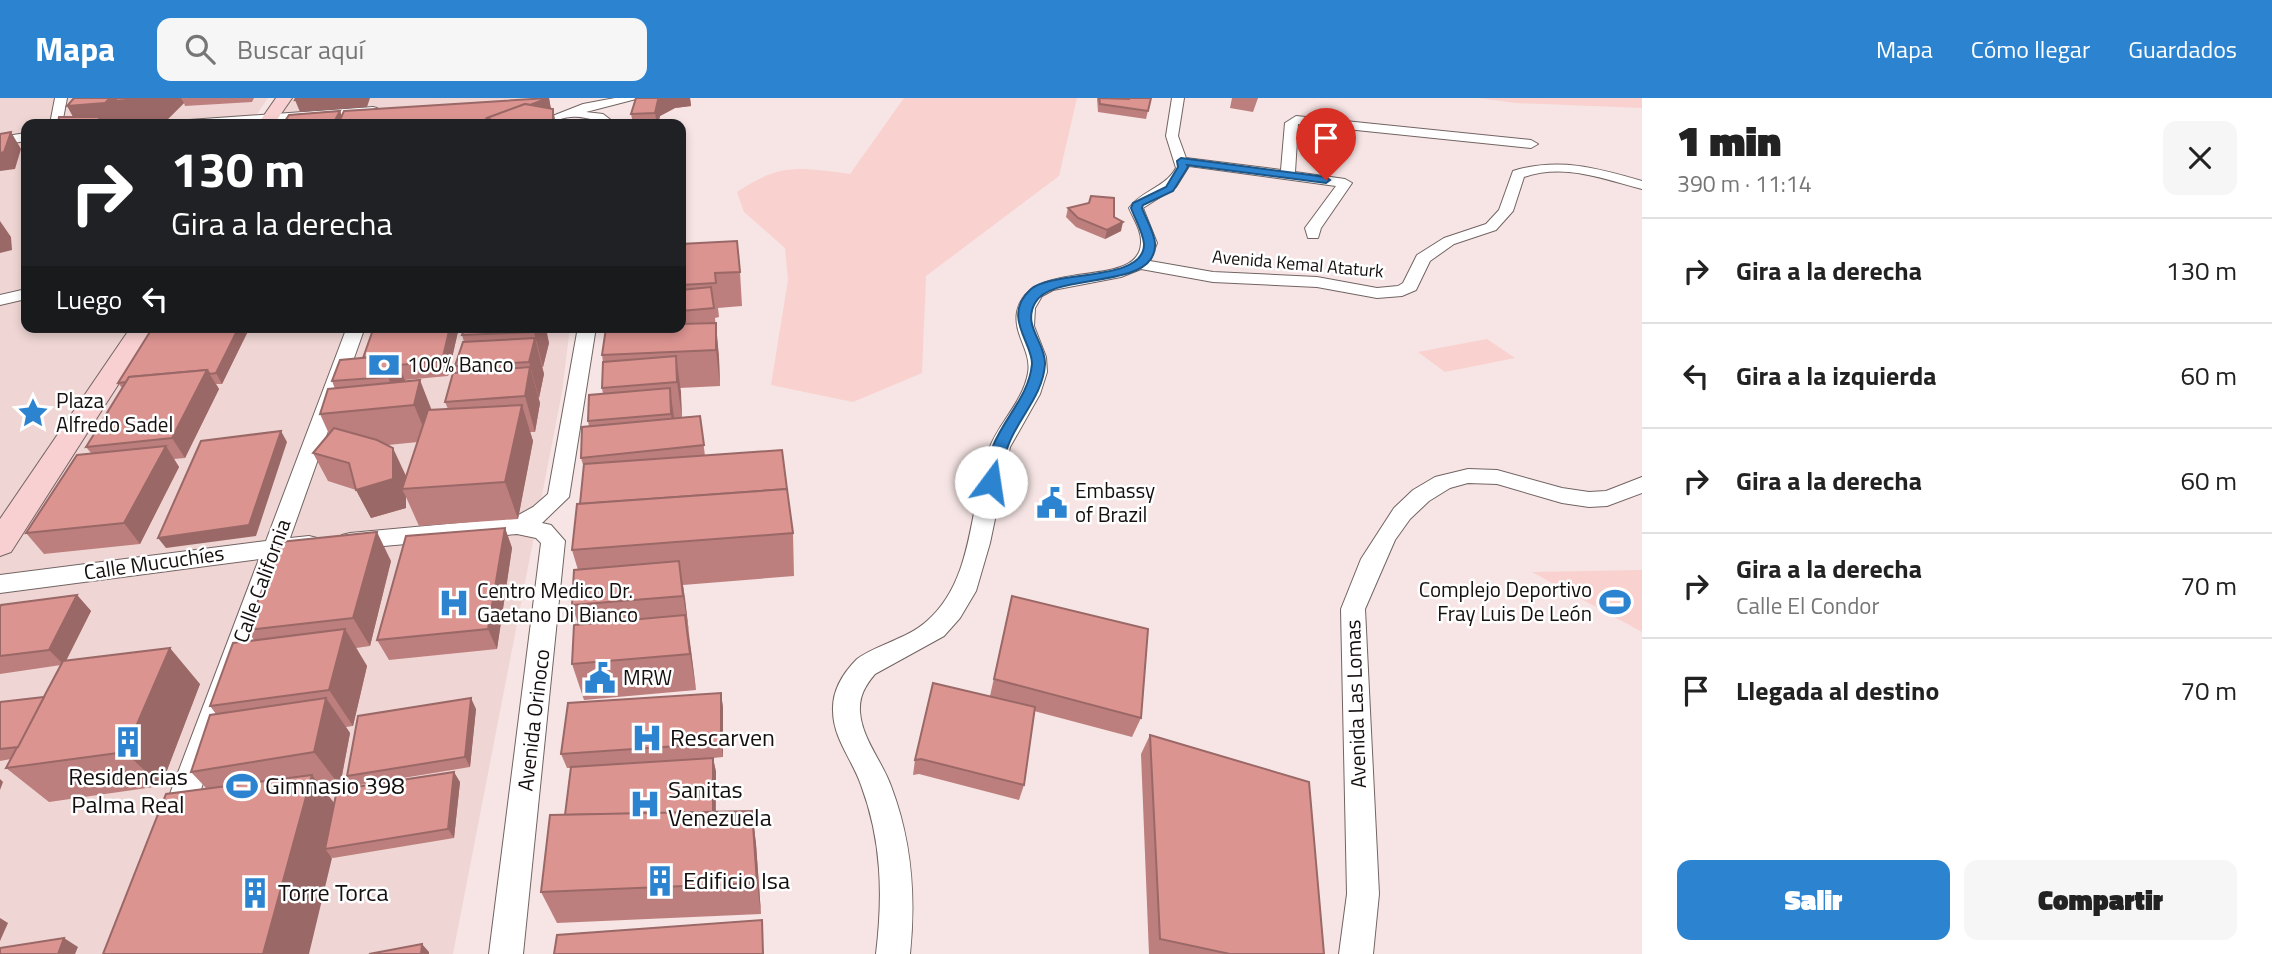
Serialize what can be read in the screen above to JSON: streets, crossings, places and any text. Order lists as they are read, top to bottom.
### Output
{
  "streets": {
    "street": [
      "Avenida Kemal Ataturk",
      "Calle Mucuchíes",
      "Calle California",
      "Avenida Las Lomas",
      "Avenida Orinoco"
    ]
  },
  "crossings": [
    ["Calle Mucuchíes", "Calle California"],
    ["Calle Mucuchíes", "Avenida Orinoco"]
  ],
  "places": {
    "bank": ["100% Banco"],
    "place": ["Plaza Alfredo Sadel"],
    "public building": ["Embassy of Brazil", "MRW"],
    "sports": ["Complejo Deportivo Fray Luis De León", "Gimnasio 398"],
    "hospital": ["Centro Medico Dr. Gaetano Di Bianco", "Rescarven", "Sanitas Venezuela"],
    "building": ["Residencias Palma Real", "Edificio Isa", "Torre Torca"]
  },
  "page": {
    "header": "Mapa",
    "search": "Buscar aquí",
    "nav": ["Mapa", "Cómo llegar", "Guardados"],
    "heading": ["1 min", "390 m · 11:14"],
    "turn": ["130 m", "Gira a la derecha"],
    "list": [
      {
        "name": "Gira a la derecha",
        "value": "130 m"
      },
      {
        "name": "Gira a la izquierda",
        "value": "60 m"
      },
      {
        "name": "Gira a la derecha",
        "value": "60 m"
      },
      {
        "name": "Gira a la derecha",
        "note": "Calle El Condor",
        "value": "70 m"
      },
      {
        "name": "Llegada al destino",
        "value": "70 m"
      }
    ],
    "then": "Luego",
    "buttons": ["Salir", "Compartir"]
  }
}
